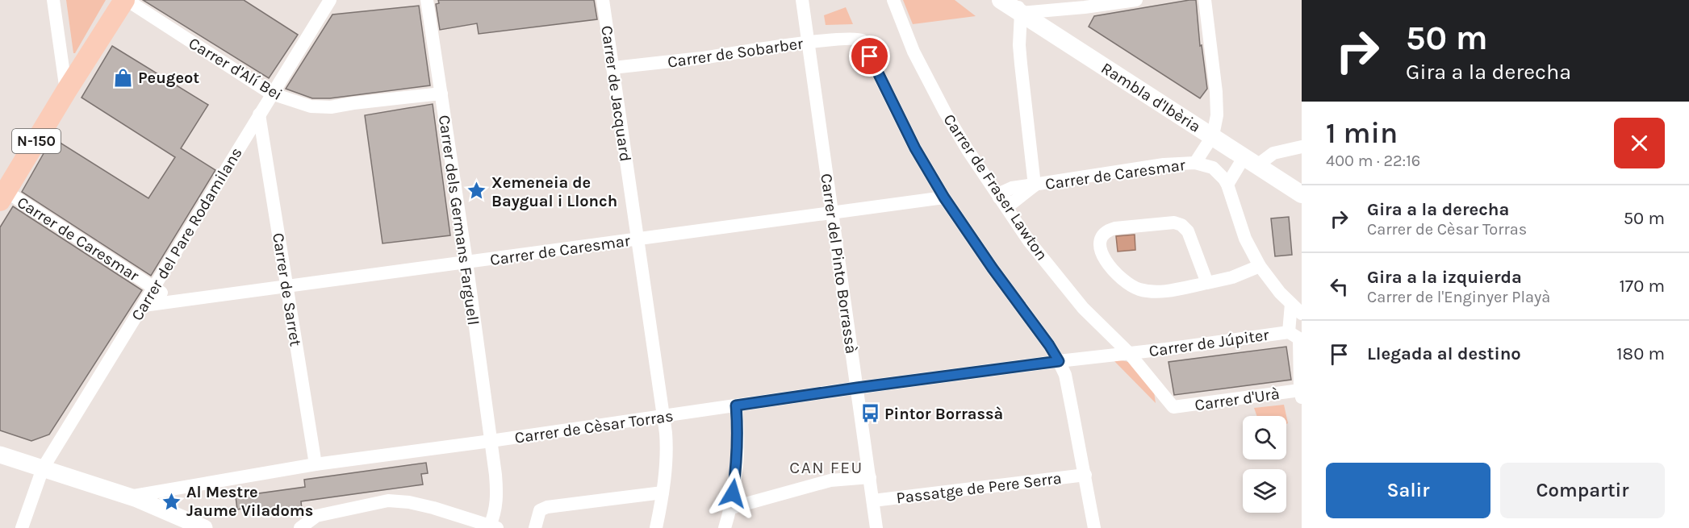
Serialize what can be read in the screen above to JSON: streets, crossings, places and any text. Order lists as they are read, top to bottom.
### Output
{
  "streets": {
    "main road": ["Rambla d'Ibèria", "N-150"],
    "street": [
      "Carrer de Sobarber",
      "Carrer d'Alí Bei",
      "Carrer de Jacquard",
      "Carrer de Caresmar",
      "Carrer de Fraser Lawton",
      "Carrer dels Germans Farguell",
      "Carrer del Pare Rodamilans",
      "Carrer del Pinto Borrassà",
      "Carrer de Sarret",
      "Carrer de Júpiter",
      "Carrer d'Urà",
      "Carrer de Cèsar Torras",
      "Passatge de Pere Serra"
    ]
  },
  "crossings": [
    ["Carrer de Sobarber", "Carrer de Jacquard"],
    ["Carrer de Sobarber", "Carrer de Caresmar"],
    ["Carrer de Sobarber", "Carrer del Pinto Borrassà"],
    ["Carrer d'Alí Bei", "N-150"],
    ["Carrer d'Alí Bei", "Carrer dels Germans Farguell"],
    ["Carrer d'Alí Bei", "Carrer del Pare Rodamilans"],
    ["Carrer de Jacquard", "Carrer de Caresmar"],
    ["Carrer de Jacquard", "Carrer de Cèsar Torras"],
    ["N-150", "Carrer de Caresmar"],
    ["Carrer de Caresmar", "Carrer de Fraser Lawton"],
    ["Carrer de Caresmar", "Carrer dels Germans Farguell"],
    ["Carrer de Caresmar", "Carrer del Pare Rodamilans"],
    ["Carrer de Caresmar", "Carrer del Pinto Borrassà"],
    ["Carrer de Caresmar", "Carrer de Sarret"],
    ["Carrer de Fraser Lawton", "Carrer de Júpiter"],
    ["Carrer de Fraser Lawton", "Carrer d'Urà"],
    ["Carrer dels Germans Farguell", "Carrer de Cèsar Torras"],
    ["Carrer del Pare Rodamilans", "Carrer de Sarret"],
    ["Carrer del Pinto Borrassà", "Carrer de Cèsar Torras"],
    ["Carrer del Pinto Borrassà", "Passatge de Pere Serra"],
    ["Carrer de Sarret", "Carrer de Cèsar Torras"]
  ],
  "districts": ["CAN FEU"],
  "places": {
    "shop": ["Peugeot"],
    "place": ["Xemeneia de Baygual i Llonch", "Al Mestre Jaume Viladoms"],
    "bus stop": ["Pintor Borrassà"]
  },
  "page": {
    "turn": ["50 m", "Gira a la derecha"],
    "heading": ["1 min", "400 m · 22:16"],
    "list": [
      {
        "name": "Gira a la derecha",
        "note": "Carrer de Cèsar Torras",
        "value": "50 m"
      },
      {
        "name": "Gira a la izquierda",
        "note": "Carrer de l'Enginyer Playà",
        "value": "170 m"
      },
      {
        "name": "Llegada al destino",
        "value": "180 m"
      }
    ],
    "buttons": ["Salir", "Compartir"]
  }
}
